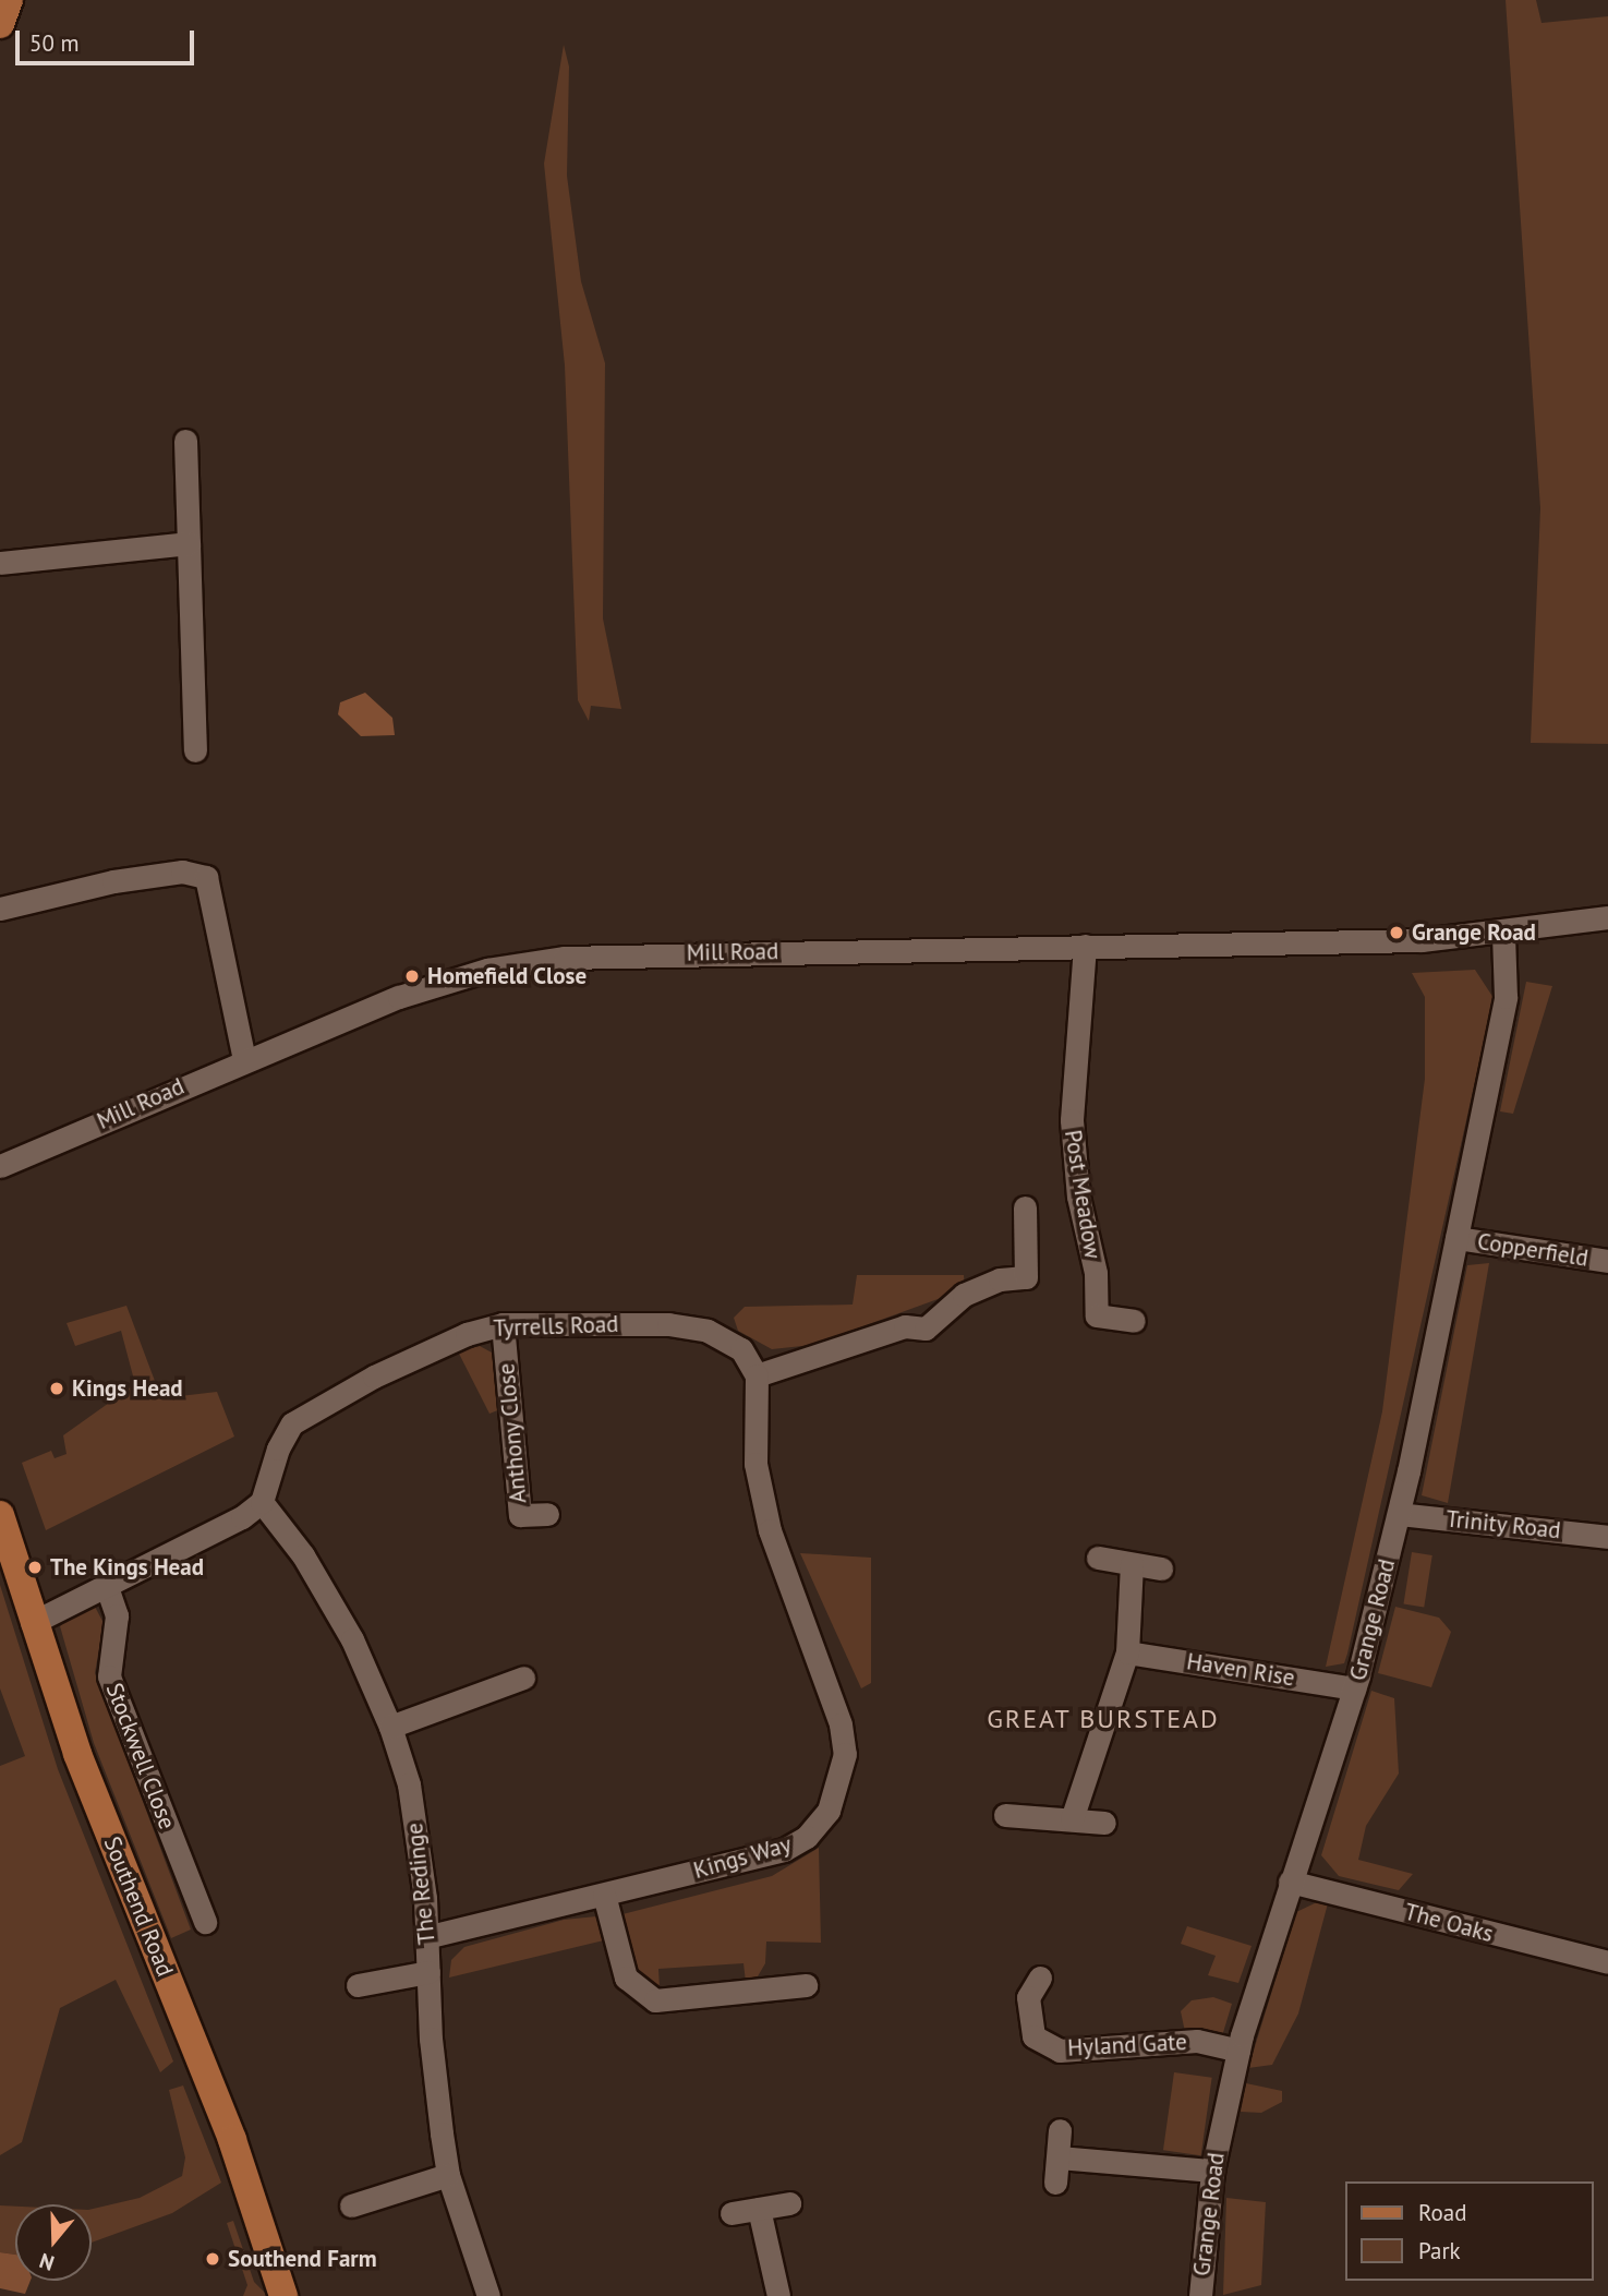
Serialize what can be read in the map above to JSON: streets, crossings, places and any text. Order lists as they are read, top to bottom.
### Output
{
  "streets": {
    "main road": ["Southend Road"],
    "street": [
      "Mill Road",
      "Post Meadow",
      "Copperfield",
      "Tyrrells Road",
      "Anthony Close",
      "Trinity Road",
      "Grange Road",
      "Haven Rise",
      "Stockwell Close",
      "Kings Way",
      "The Redinge",
      "The Oaks",
      "Hyland Gate"
    ]
  },
  "crossings": [
    ["Mill Road", "Post Meadow"],
    ["Mill Road", "Grange Road"],
    ["Copperfield", "Grange Road"],
    ["Tyrrells Road", "Anthony Close"],
    ["Tyrrells Road", "Kings Way"],
    ["Tyrrells Road", "The Redinge"],
    ["Trinity Road", "Grange Road"],
    ["Grange Road", "Haven Rise"],
    ["Grange Road", "The Oaks"],
    ["Grange Road", "Hyland Gate"],
    ["Kings Way", "The Redinge"]
  ],
  "districts": ["GREAT BURSTEAD"],
  "places": [
    "Grange Road",
    "Homefield Close",
    "Kings Head",
    "The Kings Head",
    "Southend Farm"
  ],
  "legend": ["Road", "Park"],
  "scale_bar": "50 m",
  "north": "bottom"
}
